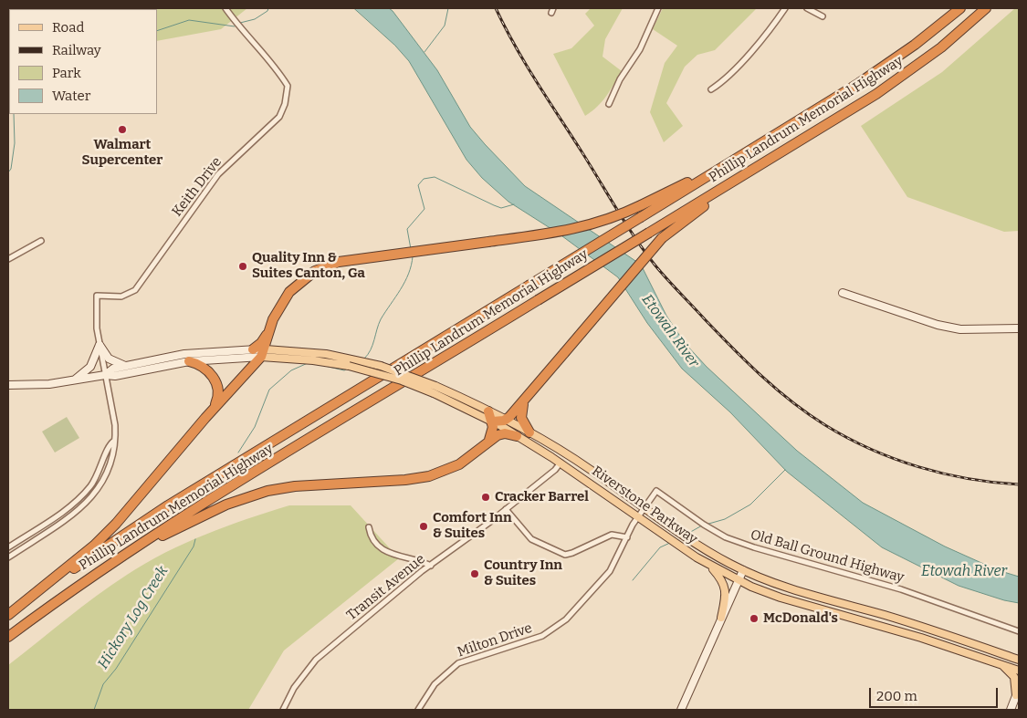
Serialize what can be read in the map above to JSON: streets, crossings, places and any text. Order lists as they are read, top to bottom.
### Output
{
  "streets": {
    "highway": ["Phillip Landrum Memorial Highway"],
    "main road": ["Riverstone Parkway"],
    "street": [
      "Keith Drive",
      "Old Ball Ground Highway",
      "Transit Avenue",
      "Milton Drive"
    ]
  },
  "crossings": [
    ["Riverstone Parkway", "Old Ball Ground Highway"],
    ["Riverstone Parkway", "Transit Avenue"],
    ["Riverstone Parkway", "Milton Drive"],
    ["Old Ball Ground Highway", "Milton Drive"]
  ],
  "water": ["Etowah River", "Hickory Log Creek"],
  "places": [
    "Walmart Supercenter",
    "Quality Inn & Suites Canton, Ga",
    "Cracker Barrel",
    "Comfort Inn & Suites",
    "Country Inn & Suites",
    "McDonald's"
  ],
  "legend": [
    "Road",
    "Railway",
    "Park",
    "Water"
  ],
  "scale_bar": "200 m"
}
